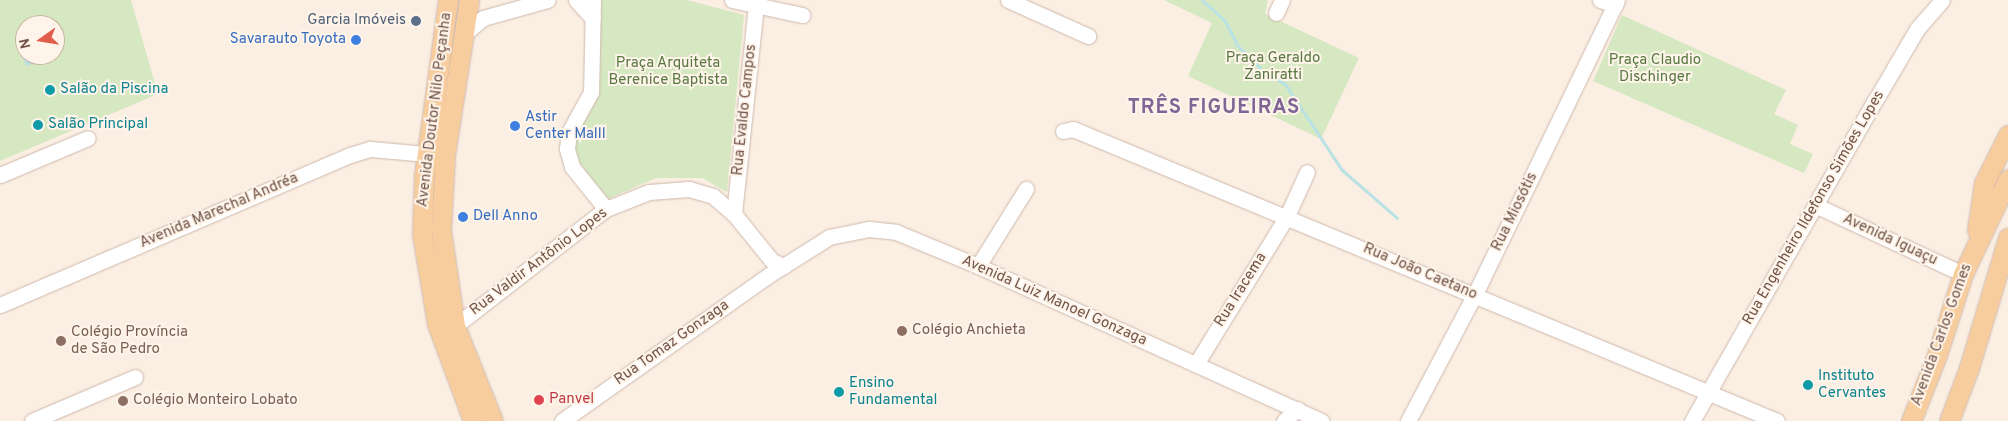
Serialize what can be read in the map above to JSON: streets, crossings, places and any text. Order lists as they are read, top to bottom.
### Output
{
  "streets": {
    "main road": ["Avenida Doutor Nilo Peçanha", "Avenida Carlos Gomes"],
    "street": [
      "Rua Evaldo Campos",
      "Rua Engenheiro Ildefonso Simões Lopes",
      "Avenida Marechal Andréa",
      "Rua Miosótis",
      "Avenida Iguaçu",
      "Rua Valdir Antônio Lopes",
      "Rua João Caetano",
      "Rua Iracema",
      "Avenida Luiz Manoel Gonzaga",
      "Rua Tomaz Gonzaga"
    ]
  },
  "crossings": [
    ["Avenida Doutor Nilo Peçanha", "Avenida Marechal Andréa"],
    ["Avenida Doutor Nilo Peçanha", "Rua Valdir Antônio Lopes"],
    ["Rua Evaldo Campos", "Rua Valdir Antônio Lopes"],
    ["Rua Engenheiro Ildefonso Simões Lopes", "Avenida Iguaçu"],
    ["Rua Engenheiro Ildefonso Simões Lopes", "Rua João Caetano"],
    ["Rua Miosótis", "Rua João Caetano"],
    ["Avenida Iguaçu", "Avenida Carlos Gomes"],
    ["Rua Valdir Antônio Lopes", "Avenida Luiz Manoel Gonzaga"],
    ["Rua Valdir Antônio Lopes", "Rua Tomaz Gonzaga"],
    ["Rua João Caetano", "Rua Iracema"],
    ["Rua Iracema", "Avenida Luiz Manoel Gonzaga"],
    ["Avenida Luiz Manoel Gonzaga", "Rua Tomaz Gonzaga"]
  ],
  "districts": ["TRÊS FIGUEIRAS"],
  "parks": ["Praça Geraldo Zaniratti", "Praça Claudio Dischinger", "Praça Arquiteta Berenice Baptista"],
  "places": [
    "Garcia Imóveis",
    "Savarauto Toyota",
    "Salão da Piscina",
    "Salão Principal",
    "Astir Center Malll",
    "Dell Anno",
    "Colégio Anchieta",
    "Colégio Província de São Pedro",
    "Instituto Cervantes",
    "Ensino Fundamental",
    "Panvel",
    "Colégio Monteiro Lobato"
  ],
  "north": "left"
}
